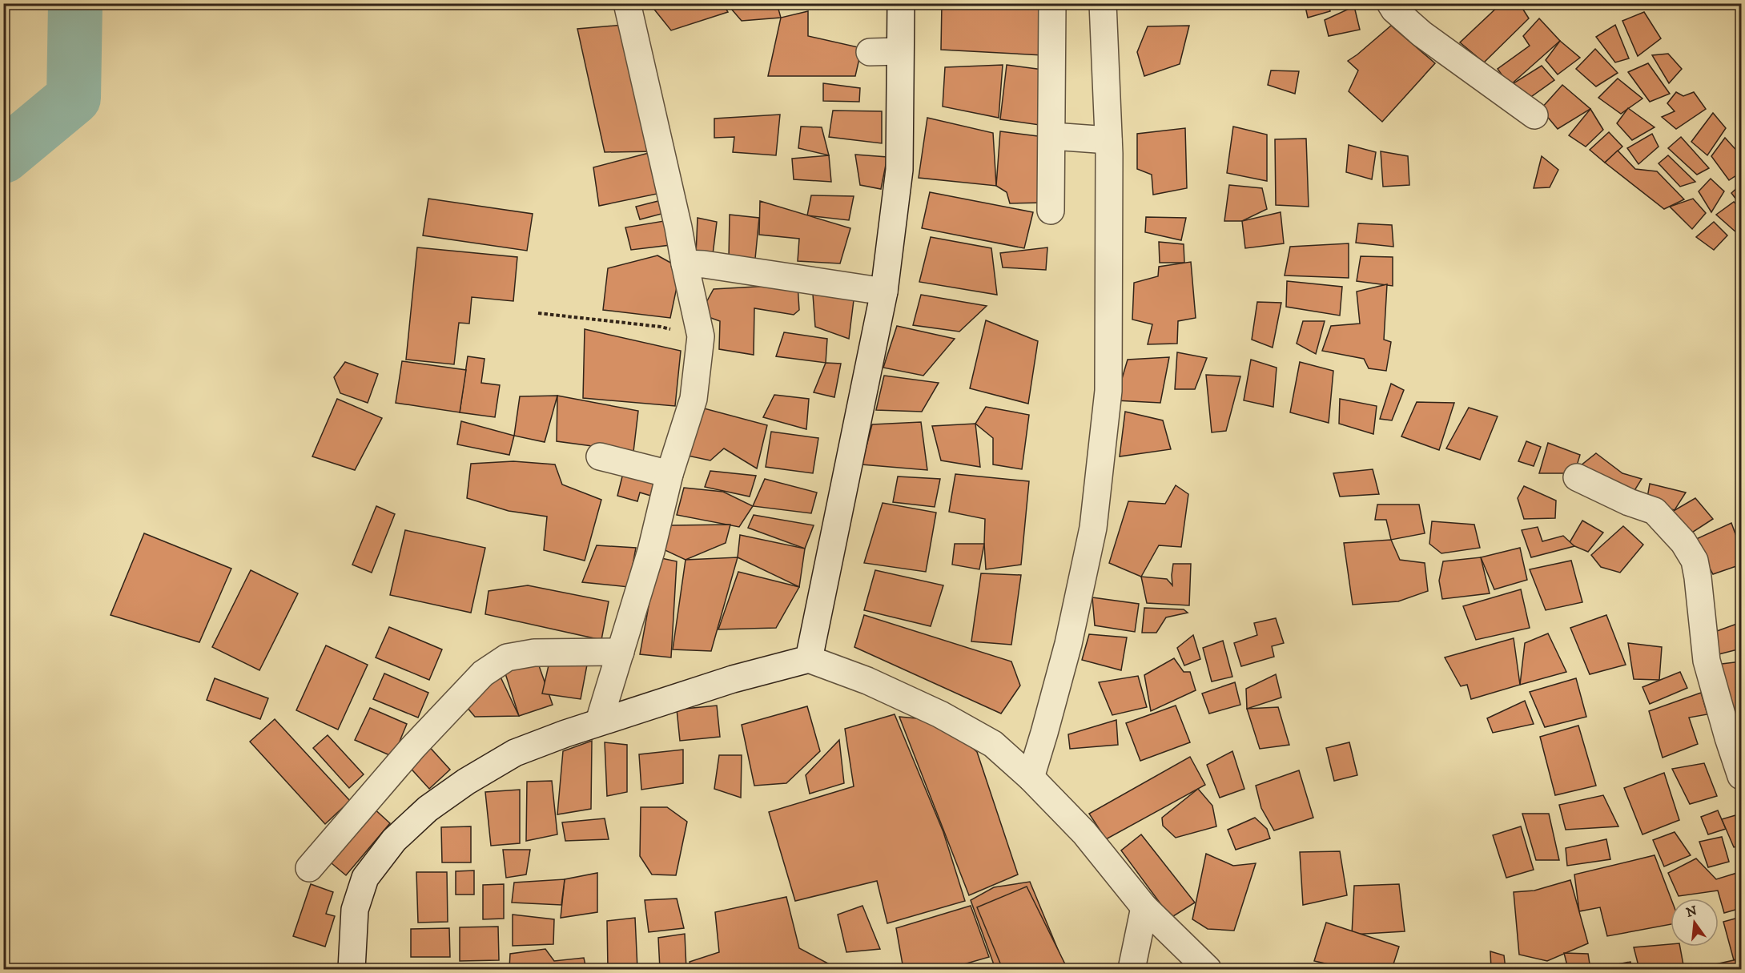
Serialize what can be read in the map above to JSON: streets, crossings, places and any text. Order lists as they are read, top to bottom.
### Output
{
  "north": "top"
}
